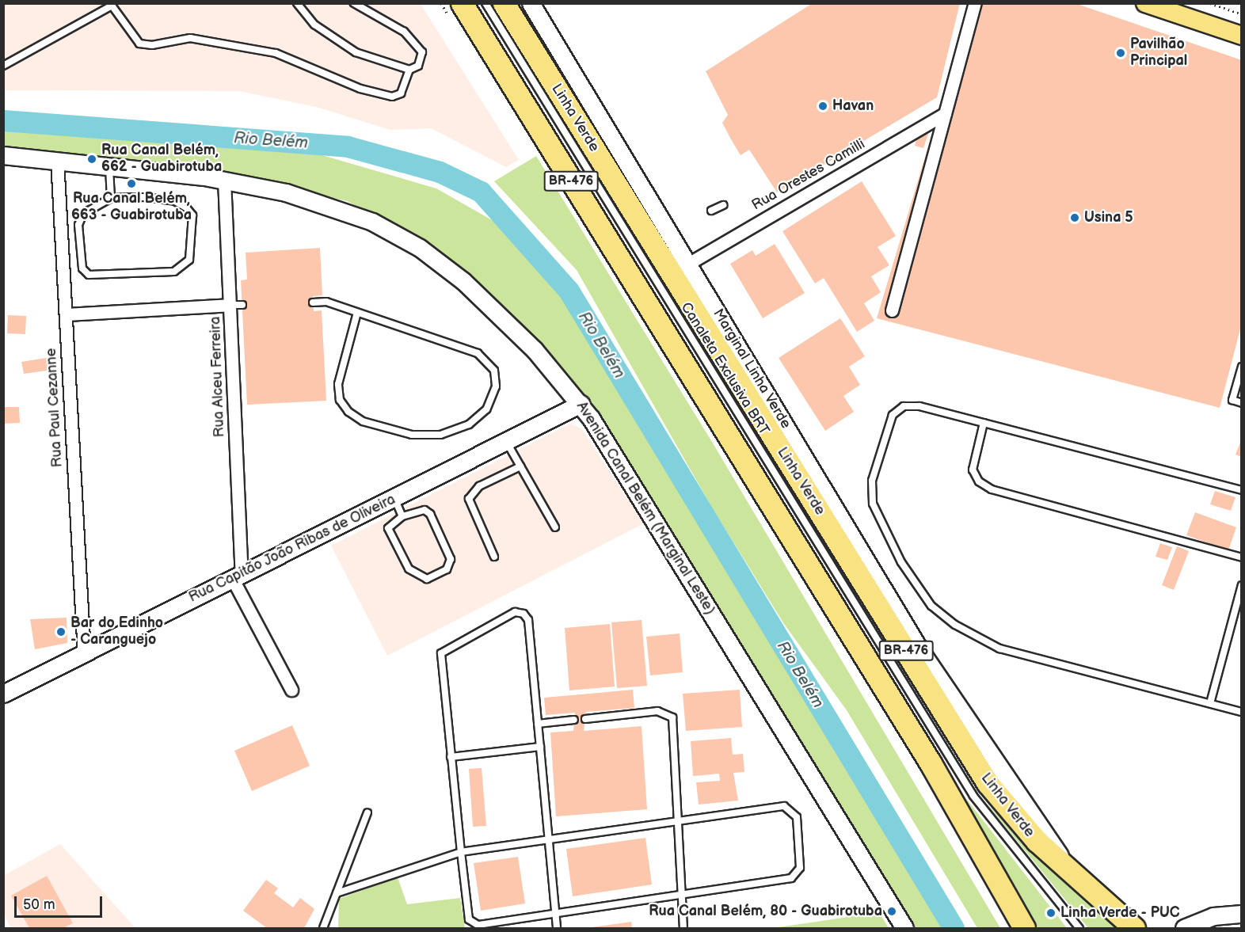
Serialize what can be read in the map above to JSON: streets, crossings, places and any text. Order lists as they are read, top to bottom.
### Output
{
  "streets": {
    "highway": ["Linha Verde", "BR-476"],
    "street": [
      "Rua Orestes Camilli",
      "Marginal Linha Verde",
      "Rua Alceu Ferreira",
      "Rua Paul Cezanne",
      "Avenida Canal Belém (Marginal Leste)",
      "Rua Capitão João Ribas de Oliveira"
    ],
    "lane": ["Canaleta Exclusiva BRT"]
  },
  "crossings": [
    ["Linha Verde", "Marginal Linha Verde"],
    ["Rua Orestes Camilli", "Marginal Linha Verde"],
    ["Rua Alceu Ferreira", "Avenida Canal Belém (Marginal Leste)"],
    ["Rua Alceu Ferreira", "Rua Capitão João Ribas de Oliveira"],
    ["Rua Paul Cezanne", "Avenida Canal Belém (Marginal Leste)"],
    ["Rua Paul Cezanne", "Rua Capitão João Ribas de Oliveira"],
    ["Avenida Canal Belém (Marginal Leste)", "Rua Capitão João Ribas de Oliveira"]
  ],
  "water": ["Rio Belém"],
  "places": [
    "Pavilhão Principal",
    "Havan",
    "Rua Canal Belém, 662 - Guabirotuba",
    "Rua Canal Belém, 663 - Guabirotuba",
    "Usina 5",
    "Bar do Edinho - Caranguejo",
    "Rua Canal Belém, 80 - Guabirotuba",
    "Linha Verde - PUC"
  ],
  "scale_bar": "50 m"
}
